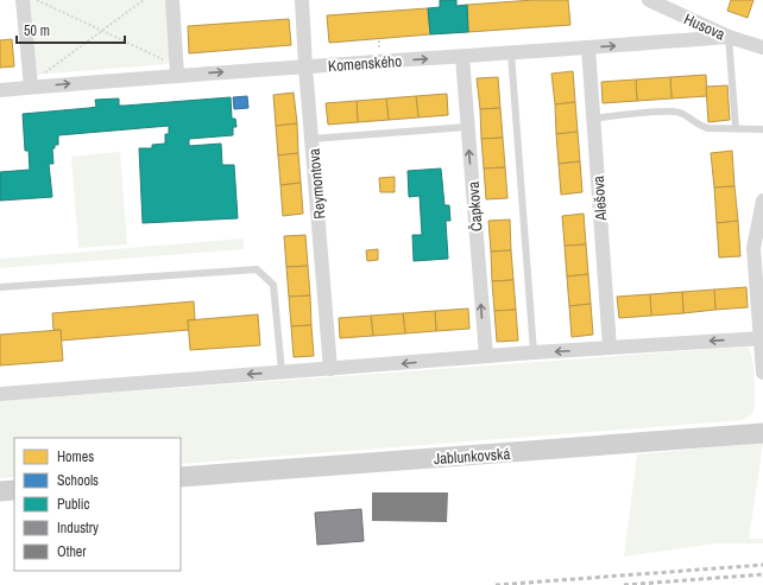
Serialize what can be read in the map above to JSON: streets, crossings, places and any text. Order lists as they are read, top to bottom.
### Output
{
  "streets": {
    "main road": ["Jablunkovská"],
    "street": [
      "Husova",
      "Komenského",
      "Reymontova",
      "Alešova",
      "Čapkova"
    ]
  },
  "crossings": [
    ["Husova", "Komenského"],
    ["Komenského", "Reymontova"],
    ["Komenského", "Alešova"],
    ["Komenského", "Čapkova"]
  ],
  "one_way": ["Komenského", "Čapkova"],
  "legend": [
    "Homes",
    "Schools",
    "Public",
    "Industry",
    "Other"
  ],
  "scale_bar": "50 m"
}
